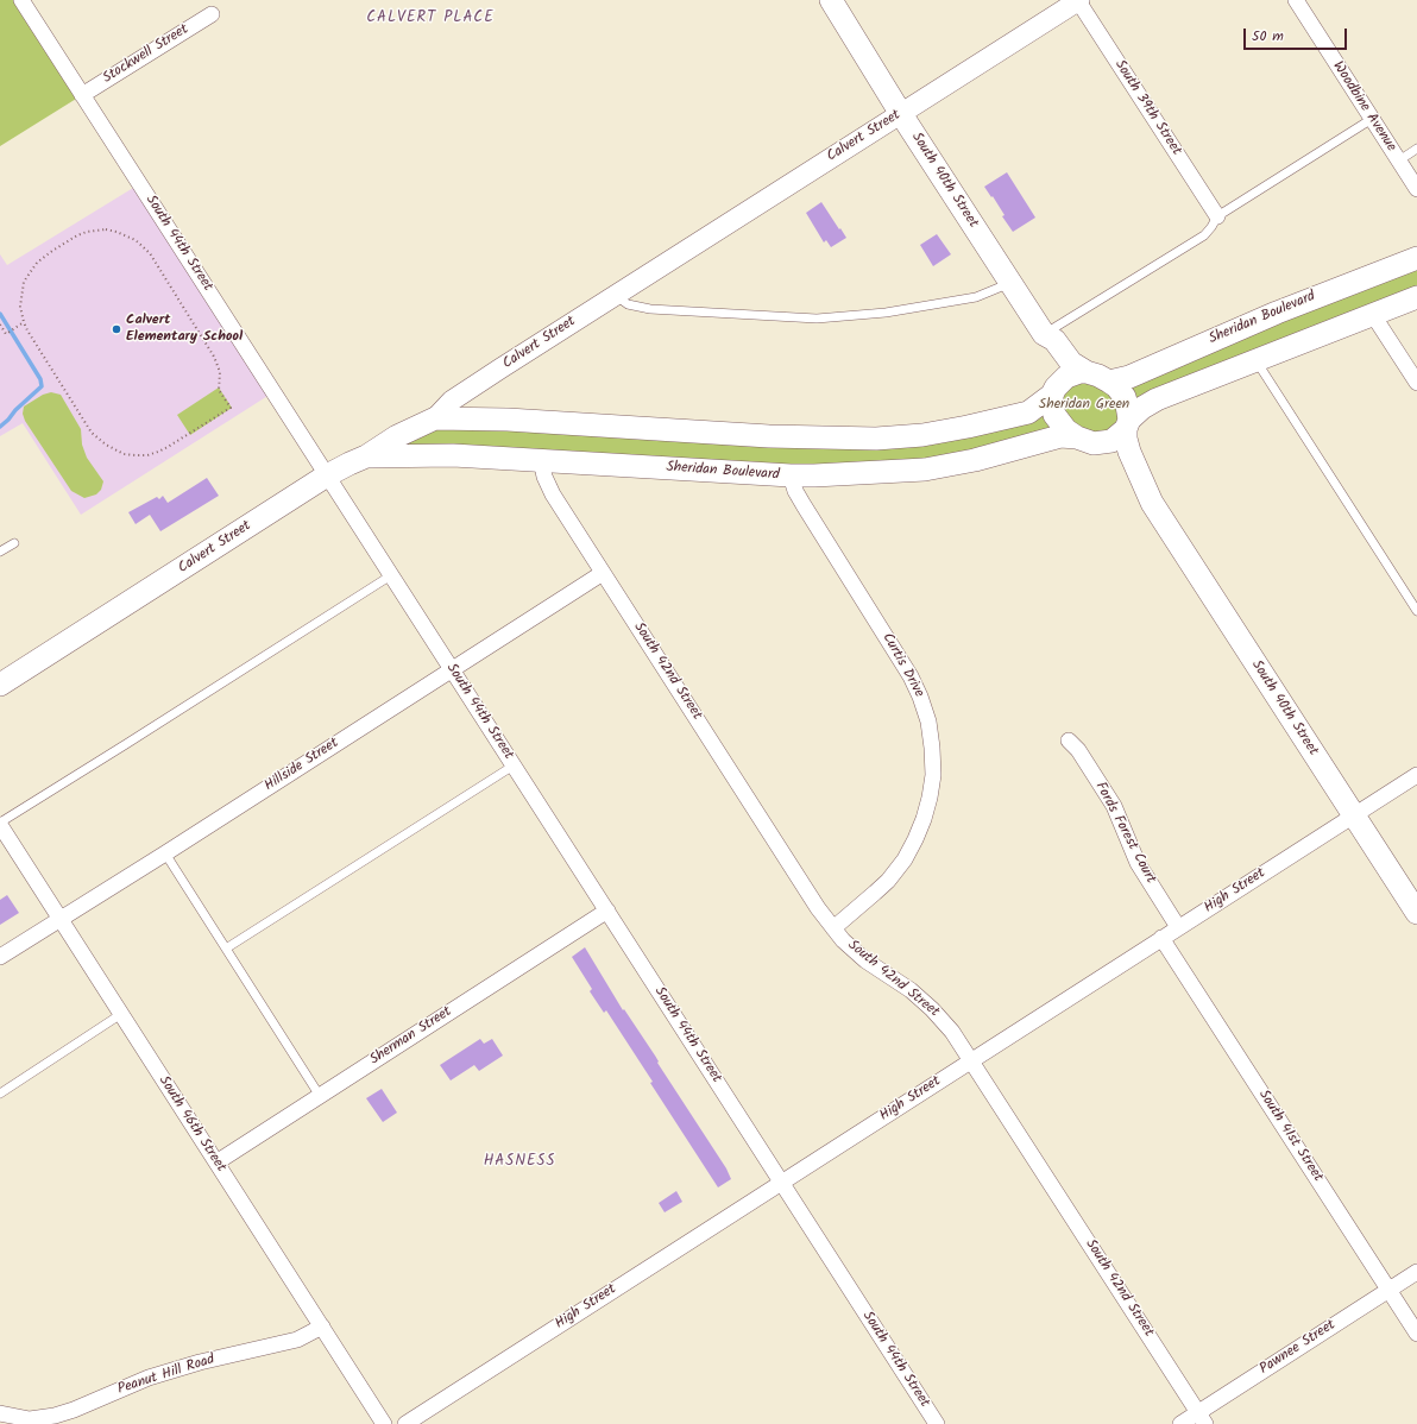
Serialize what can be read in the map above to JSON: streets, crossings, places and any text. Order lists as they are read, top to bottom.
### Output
{
  "streets": {
    "main road": ["Calvert Street", "South 40th Street", "Sheridan Boulevard"],
    "street": [
      "Stockwell Street",
      "Woodbine Avenue",
      "South 39th Street",
      "South 44th Street",
      "Curtis Drive",
      "South 42nd Street",
      "Hillside Street",
      "Fords Forest Court",
      "High Street",
      "Sherman Street",
      "South 46th Street",
      "South 41st Street",
      "Pawnee Street",
      "Peanut Hill Road"
    ]
  },
  "crossings": [
    ["Stockwell Street", "South 44th Street"],
    ["South 39th Street", "Calvert Street"],
    ["Calvert Street", "South 40th Street"],
    ["Calvert Street", "South 44th Street"],
    ["Calvert Street", "Sheridan Boulevard"],
    ["South 40th Street", "Sheridan Boulevard"],
    ["South 40th Street", "High Street"],
    ["South 44th Street", "Hillside Street"],
    ["South 44th Street", "High Street"],
    ["South 44th Street", "Sherman Street"],
    ["Sheridan Boulevard", "Curtis Drive"],
    ["Sheridan Boulevard", "South 42nd Street"],
    ["Curtis Drive", "South 42nd Street"],
    ["South 42nd Street", "Hillside Street"],
    ["South 42nd Street", "High Street"],
    ["South 42nd Street", "Pawnee Street"],
    ["Hillside Street", "South 46th Street"],
    ["Fords Forest Court", "High Street"],
    ["High Street", "South 41st Street"],
    ["Sherman Street", "South 46th Street"],
    ["South 46th Street", "Peanut Hill Road"],
    ["South 41st Street", "Pawnee Street"]
  ],
  "districts": ["CALVERT PLACE", "HASNESS"],
  "parks": ["Sheridan Green"],
  "places": ["Calvert Elementary School"],
  "scale_bar": "50 m"
}
